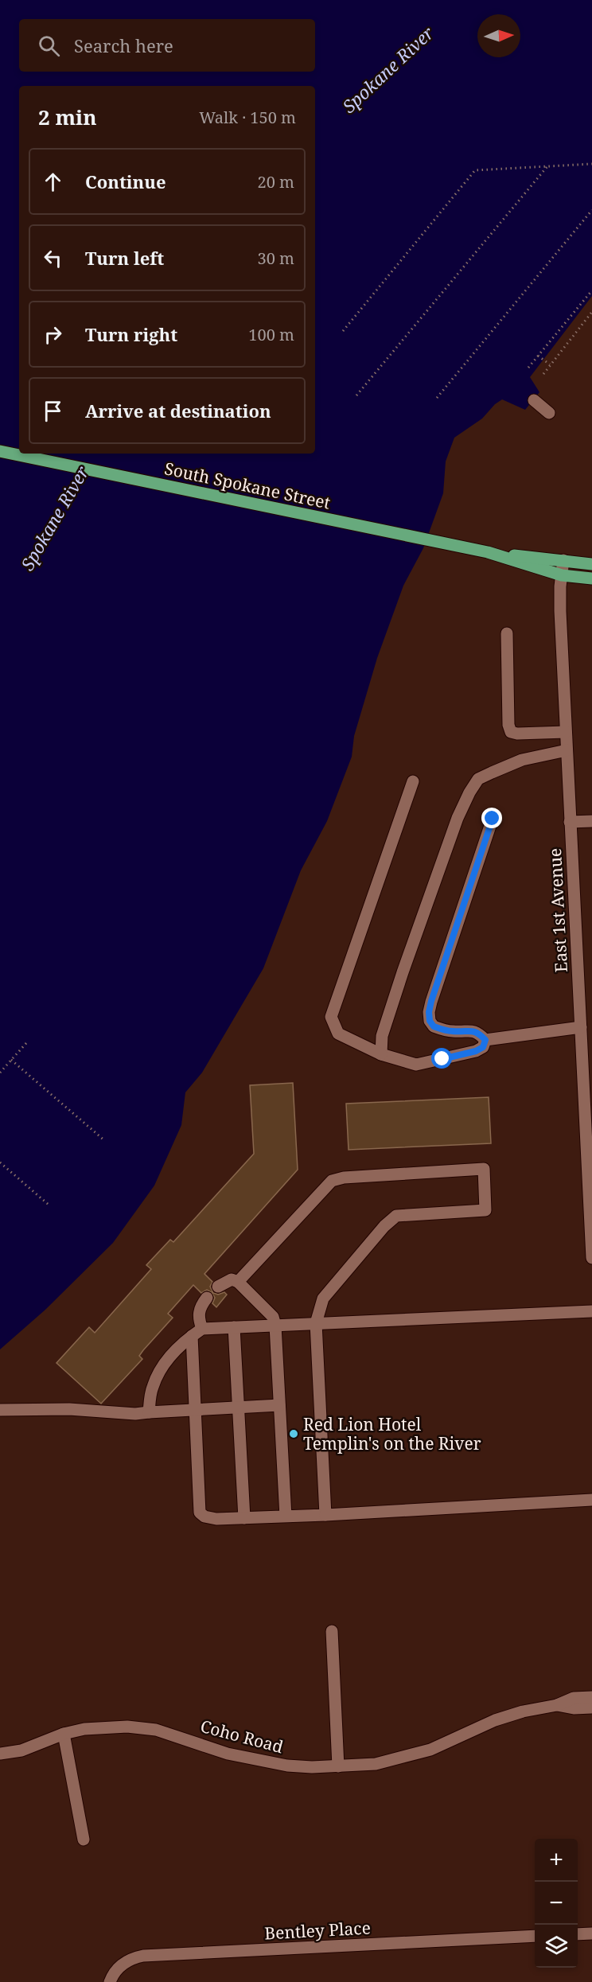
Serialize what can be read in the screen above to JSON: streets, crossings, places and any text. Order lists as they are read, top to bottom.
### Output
{
  "streets": {
    "main road": ["South Spokane Street"],
    "street": ["East 1st Avenue", "Coho Road", "Bentley Place"]
  },
  "water": ["Spokane River"],
  "places": ["Red Lion Hotel Templin's on the River"],
  "north": "right",
  "page": {
    "search": "Search here",
    "heading": ["2 min", "Walk · 150 m"],
    "list": [
      ["Continue", "20 m"],
      ["Turn left", "30 m"],
      ["Turn right", "100 m"],
      "Arrive at destination"
    ],
    "map_buttons": ["+", "−"]
  }
}
